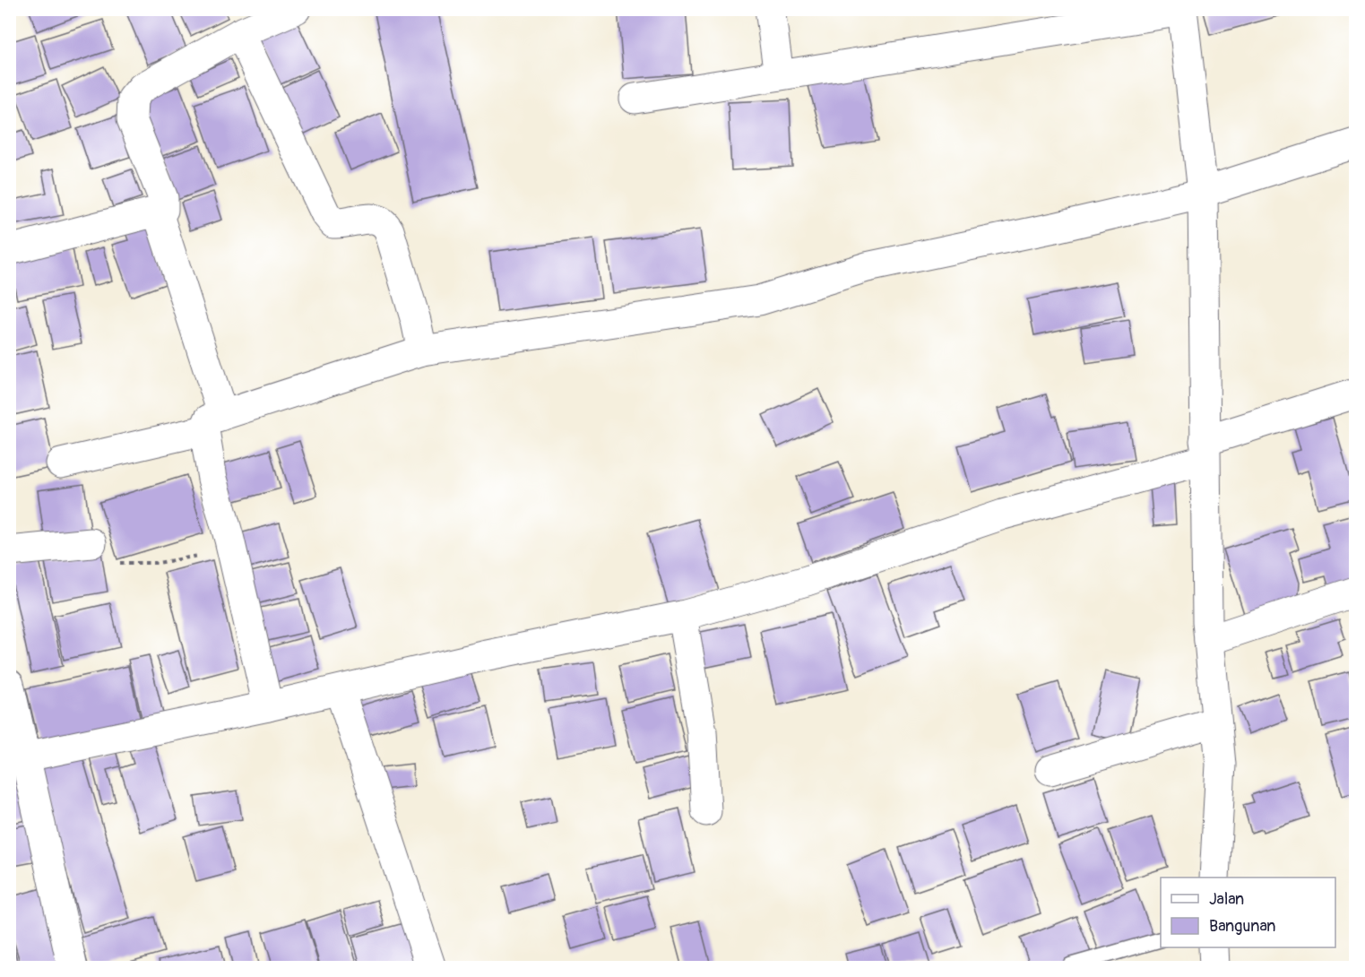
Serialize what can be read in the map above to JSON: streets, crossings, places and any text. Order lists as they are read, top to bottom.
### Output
{
  "legend": ["Jalan", "Bangunan"]
}
